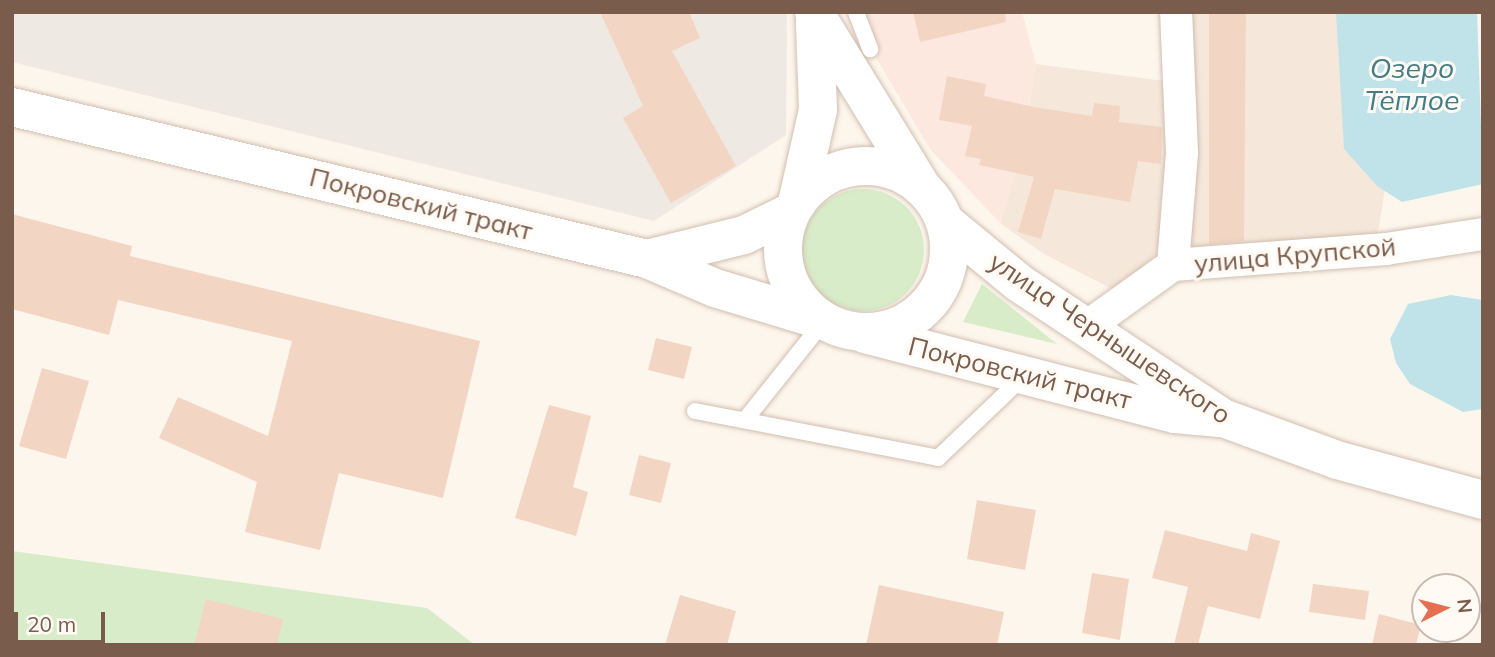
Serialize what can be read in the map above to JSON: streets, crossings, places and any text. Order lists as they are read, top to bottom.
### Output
{
  "streets": {
    "main road": ["Покровский тракт", "улица Чернышевского"],
    "street": ["улица Крупской"]
  },
  "crossings": [
    ["Покровский тракт", "улица Чернышевского"],
    ["улица Крупской", "улица Чернышевского"]
  ],
  "water": ["Озеро Тёплое"],
  "scale_bar": "20 m",
  "north": "right"
}
